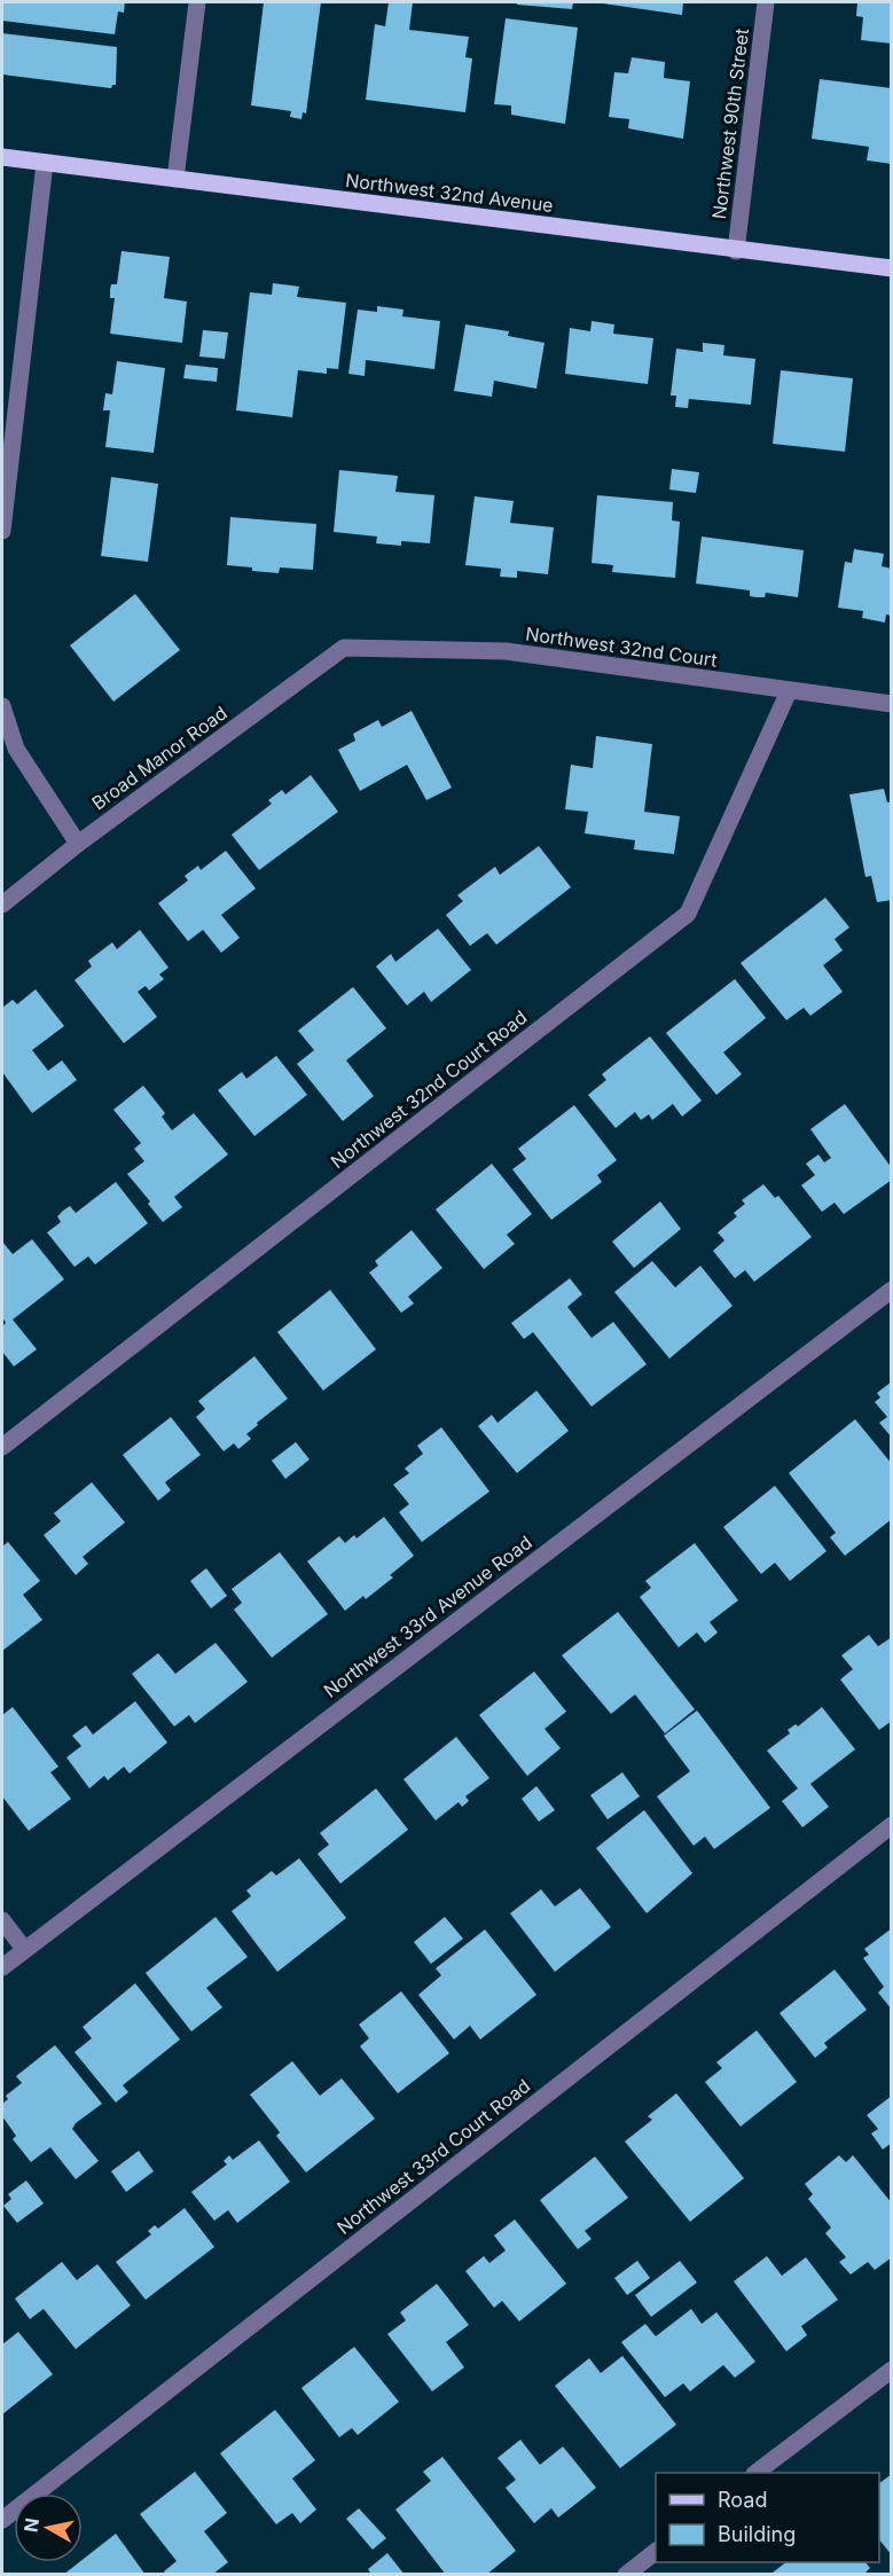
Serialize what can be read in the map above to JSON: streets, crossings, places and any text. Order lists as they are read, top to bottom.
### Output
{
  "streets": {
    "main road": ["Northwest 32nd Avenue"],
    "street": [
      "Northwest 90th Street",
      "Northwest 32nd Court",
      "Broad Manor Road",
      "Northwest 32nd Court Road",
      "Northwest 33rd Avenue Road",
      "Northwest 33rd Court Road"
    ]
  },
  "crossings": [
    ["Northwest 90th Street", "Northwest 32nd Avenue"],
    ["Northwest 32nd Court", "Broad Manor Road"],
    ["Northwest 32nd Court", "Northwest 32nd Court Road"]
  ],
  "legend": ["Road", "Building"],
  "north": "left"
}
